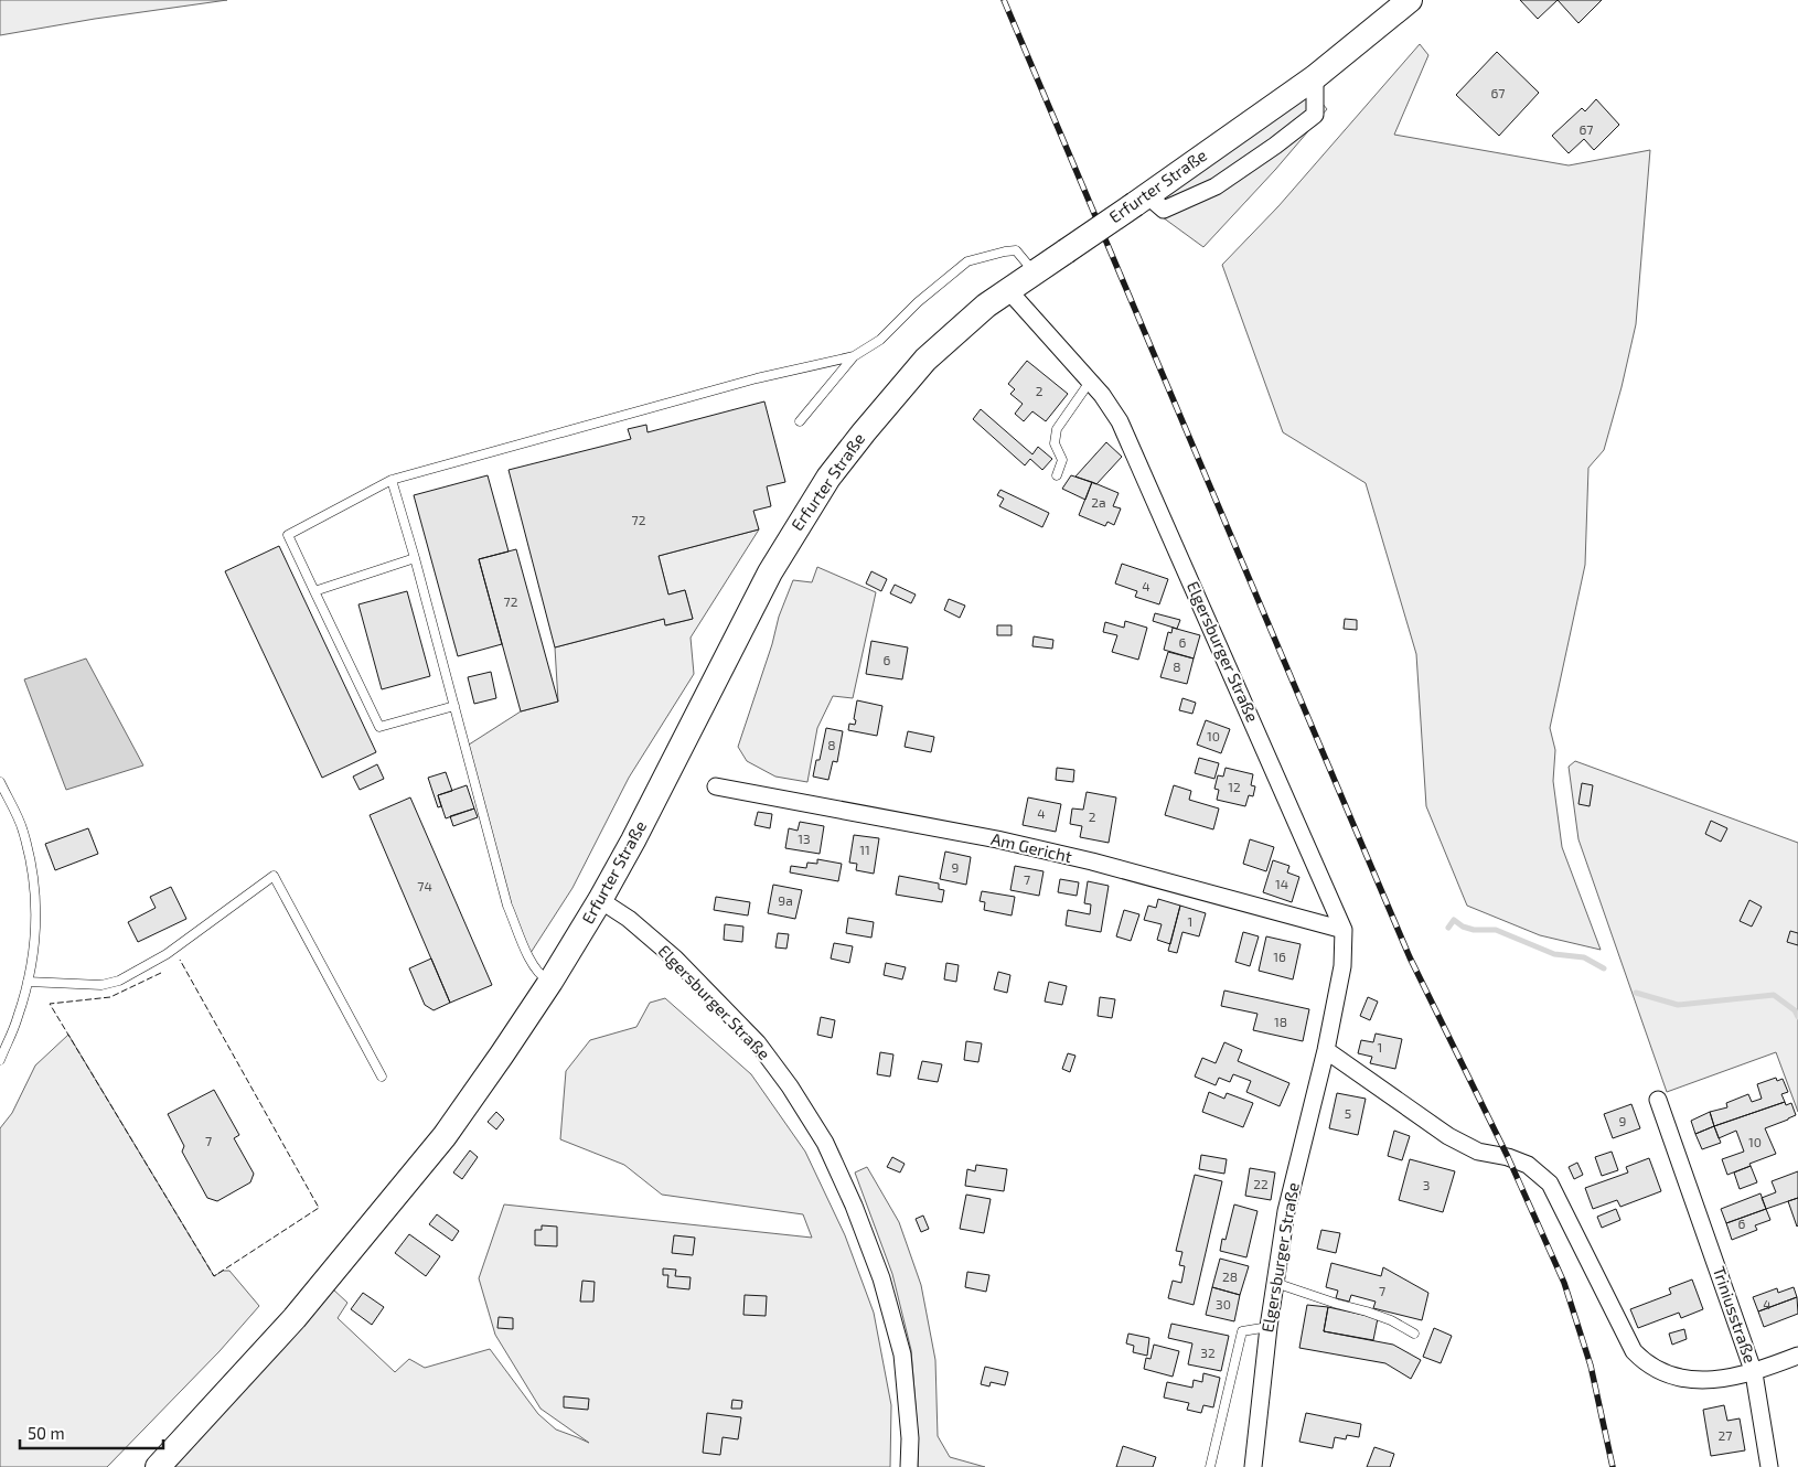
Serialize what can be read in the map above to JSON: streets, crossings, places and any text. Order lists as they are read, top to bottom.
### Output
{
  "streets": {
    "main road": ["Erfurter Straße"],
    "street": ["Elgersburger Straße", "Am Gericht", "Triniusstraße"]
  },
  "crossings": [
    ["Erfurter Straße", "Elgersburger Straße"],
    ["Elgersburger Straße", "Am Gericht"],
    ["Elgersburger Straße", "Triniusstraße"]
  ],
  "house_numbers": [
    "67",
    "67",
    "2",
    "2a",
    "72",
    "4",
    "72",
    "6",
    "6",
    "8",
    "10",
    "8",
    "12",
    "4",
    "2",
    "13",
    "11",
    "9",
    "7",
    "14",
    "74",
    "9a",
    "1",
    "16",
    "18",
    "1",
    "5",
    "9",
    "7",
    "10",
    "22",
    "3",
    "6",
    "28",
    "7",
    "30",
    "4",
    "32",
    "27"
  ],
  "scale_bar": "50 m"
}
